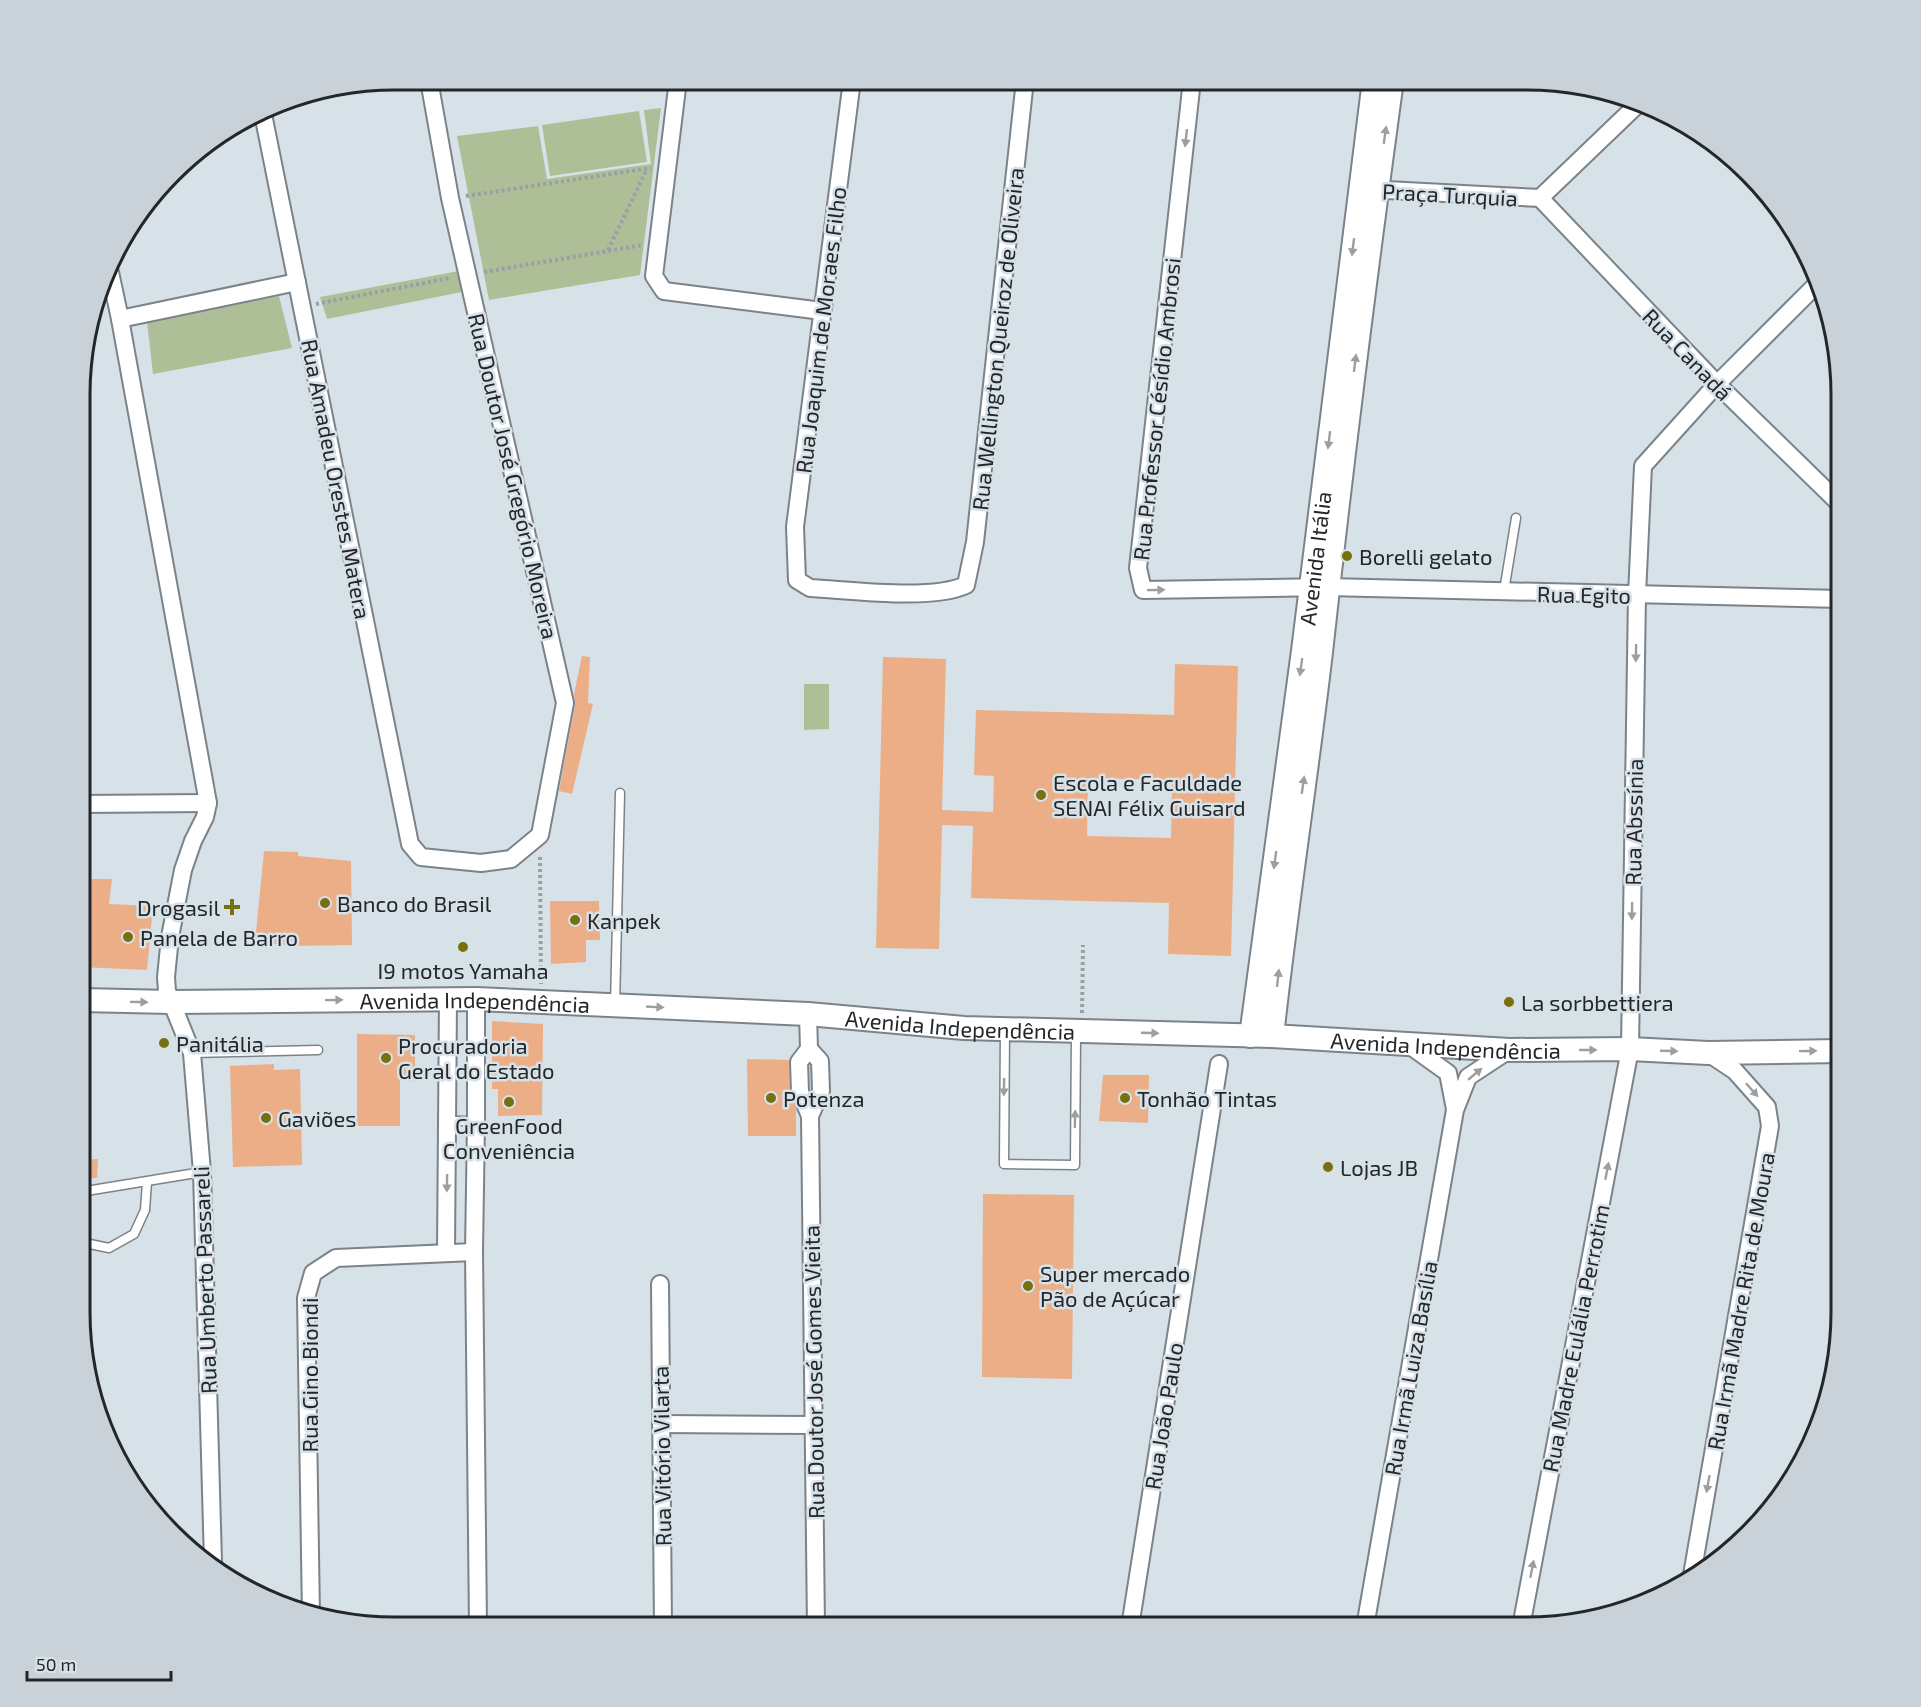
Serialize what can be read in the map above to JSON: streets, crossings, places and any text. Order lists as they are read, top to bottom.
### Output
{
  "streets": {
    "main road": ["Avenida Itália", "Avenida Independência"],
    "street": [
      "Praça Turquia",
      "Rua Joaquim de Moraes Filho",
      "Rua Wellington Queiroz de Oliveira",
      "Rua Canadá",
      "Rua Professor Césídio Ambrosi",
      "Rua Doutor José Gregório Moreira",
      "Rua Amadeu Orestes Matera",
      "Rua Egito",
      "Rua Abssínia",
      "Rua Umberto Passareli",
      "Rua Irmã Madre Rita de Moura",
      "Rua Madre Eulália Perrotim",
      "Rua Irmã Luiza Basília",
      "Rua Doutor José Gomes Vieita",
      "Rua Gino Biondi",
      "Rua João Paulo",
      "Rua Vitório Vilarta"
    ]
  },
  "crossings": [
    ["Praça Turquia", "Rua Canadá"],
    ["Praça Turquia", "Avenida Itália"],
    ["Rua Joaquim de Moraes Filho", "Rua Wellington Queiroz de Oliveira"],
    ["Rua Canadá", "Rua Abssínia"],
    ["Rua Professor Césídio Ambrosi", "Avenida Itália"],
    ["Rua Professor Césídio Ambrosi", "Rua Egito"],
    ["Rua Doutor José Gregório Moreira", "Rua Amadeu Orestes Matera"],
    ["Avenida Itália", "Rua Egito"],
    ["Avenida Itália", "Avenida Independência"],
    ["Rua Egito", "Rua Abssínia"],
    ["Rua Abssínia", "Avenida Independência"],
    ["Rua Abssínia", "Rua Madre Eulália Perrotim"],
    ["Avenida Independência", "Rua Umberto Passareli"],
    ["Avenida Independência", "Rua Irmã Madre Rita de Moura"],
    ["Avenida Independência", "Rua Madre Eulália Perrotim"],
    ["Avenida Independência", "Rua Irmã Luiza Basília"],
    ["Avenida Independência", "Rua Doutor José Gomes Vieita"]
  ],
  "one_way": [
    "Rua Abssínia",
    "Avenida Independência",
    "Rua Irmã Madre Rita de Moura",
    "Rua Madre Eulália Perrotim"
  ],
  "places": {
    "other": [
      "Borelli gelato",
      "Escola e Faculdade SENAI Félix Guisard",
      "Banco do Brasil",
      "Kanpek",
      "Panela de Barro",
      "I9 motos Yamaha",
      "La sorbbettiera",
      "Panitália",
      "Procuradoria Geral do Estado",
      "Potenza",
      "Tonhão Tintas",
      "GreenFood Conveniência",
      "Gaviões",
      "Lojas JB",
      "Super mercado Pão de Açúcar"
    ],
    "health": ["Drogasil"]
  },
  "scale_bar": "50 m"
}
